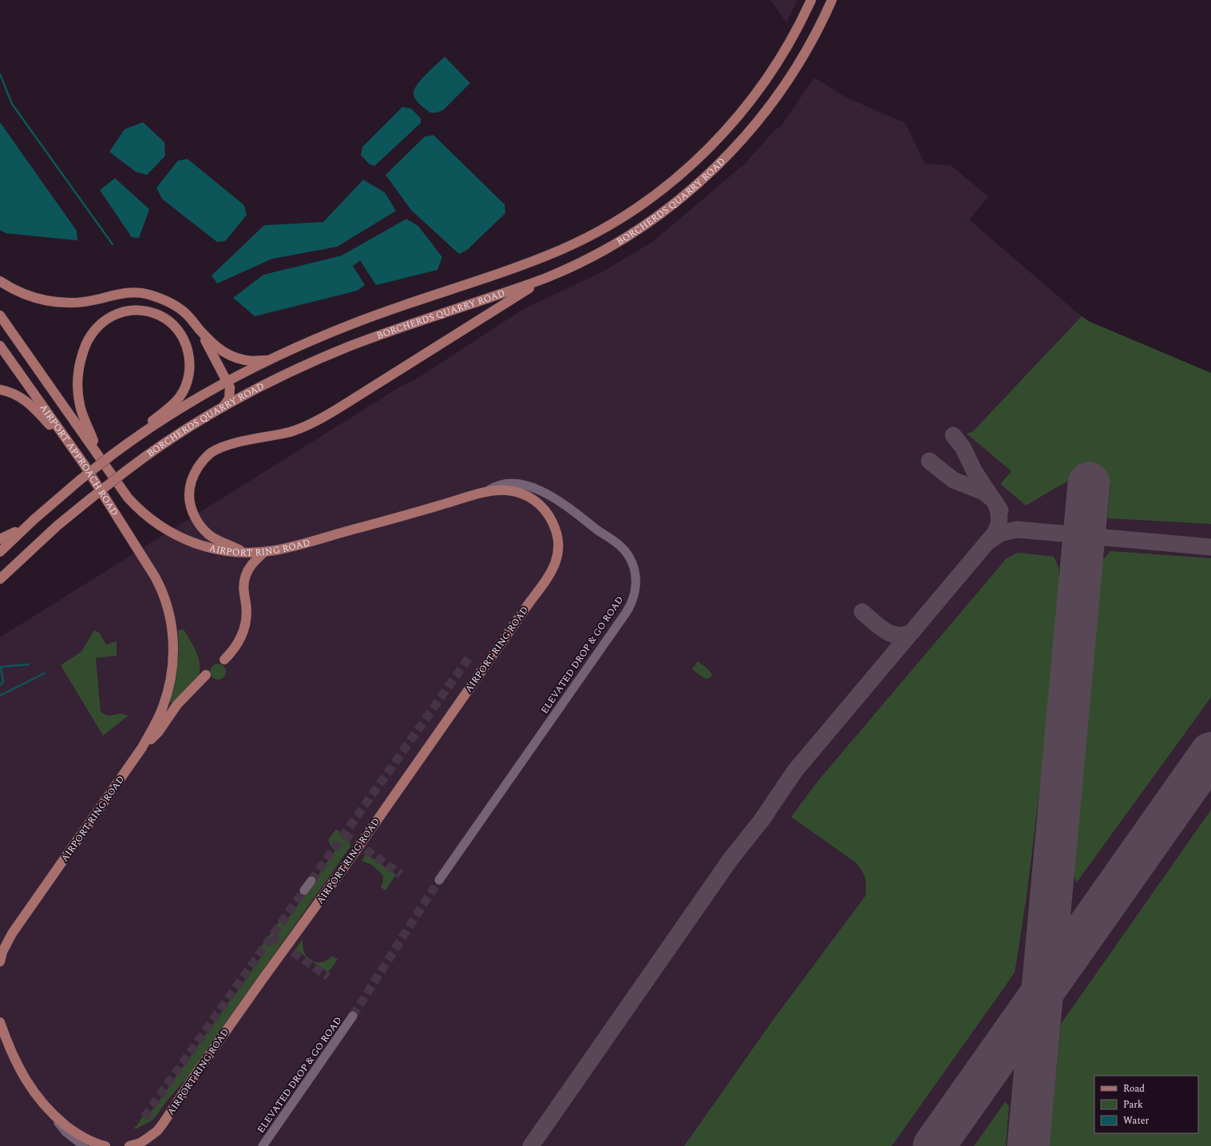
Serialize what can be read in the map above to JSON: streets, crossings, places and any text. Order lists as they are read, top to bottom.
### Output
{
  "streets": {
    "main road": ["BORCHERDS QUARRY ROAD", "AIRPORT APPROACH ROAD", "AIRPORT RING ROAD"],
    "street": ["ELEVATED DROP & GO ROAD"]
  },
  "crossings": [
    ["AIRPORT APPROACH ROAD", "AIRPORT RING ROAD"],
    ["AIRPORT RING ROAD", "ELEVATED DROP & GO ROAD"]
  ],
  "legend": ["Road", "Park", "Water"]
}
